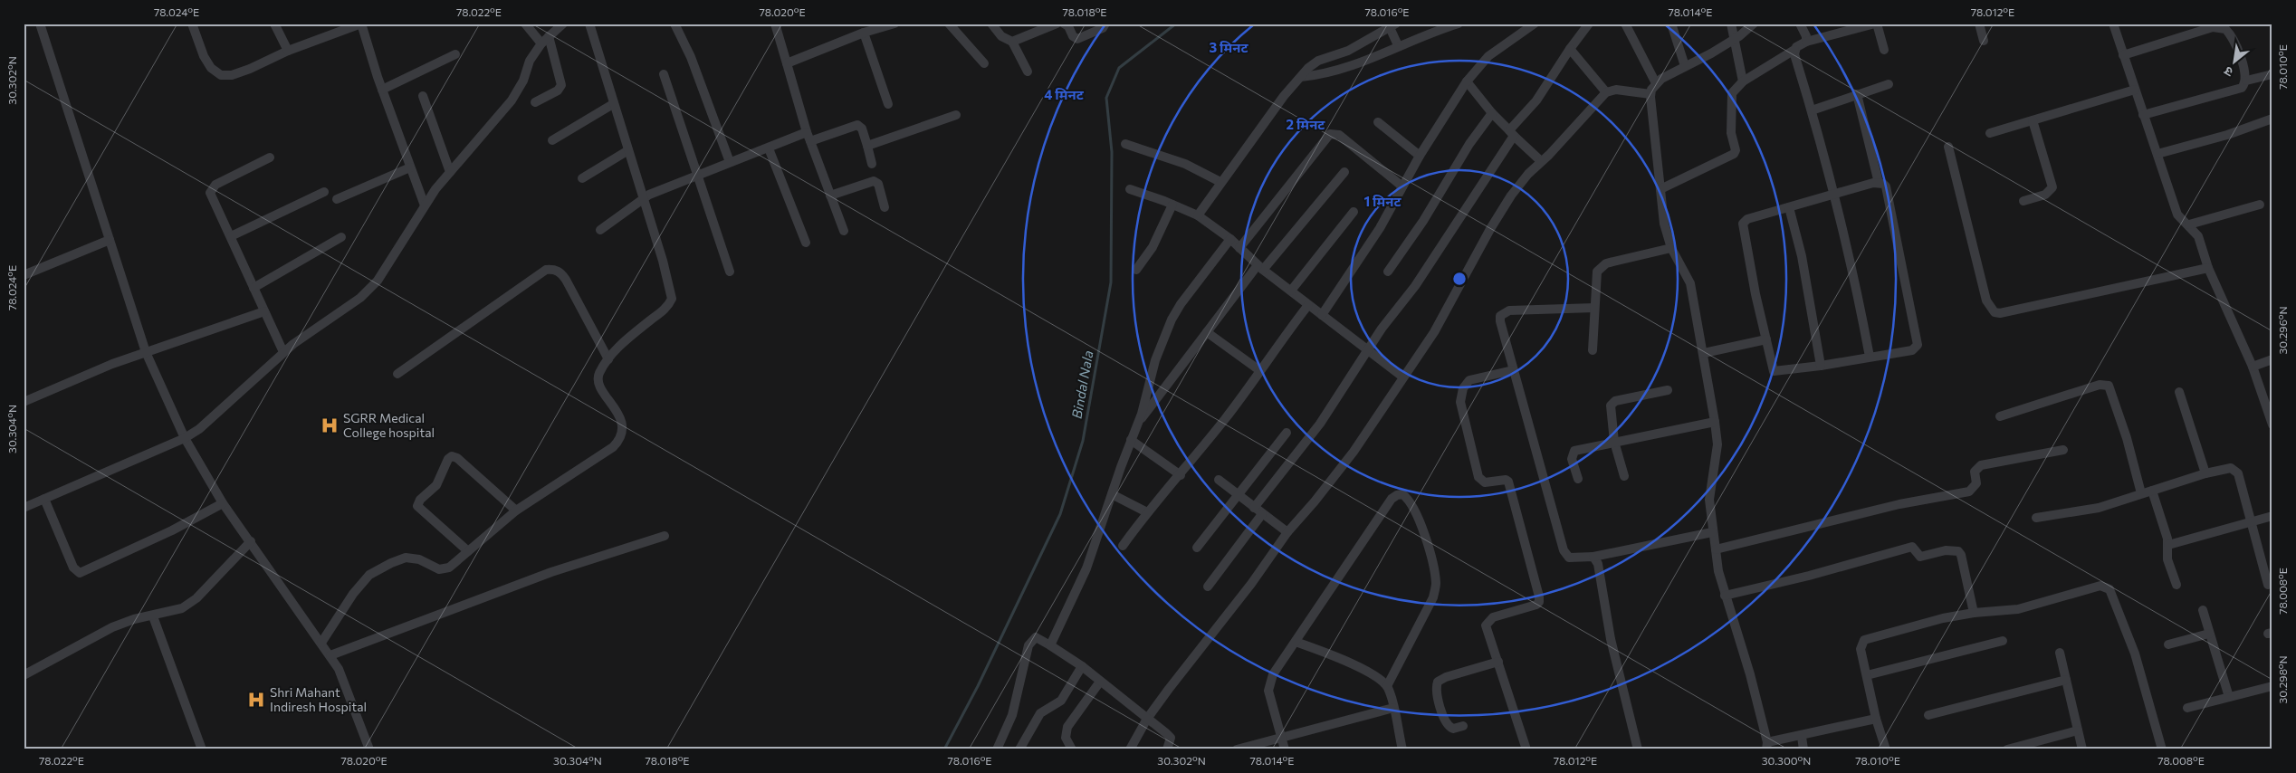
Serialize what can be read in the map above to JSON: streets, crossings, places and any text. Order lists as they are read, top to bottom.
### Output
{
  "water": ["Bindal Nala"],
  "places": {
    "hospital": ["SGRR Medical College hospital", "Shri Mahant Indiresh Hospital"]
  },
  "north": "bottom left",
  "coordinates": [
    "78.024°E",
    "78.022°E",
    "78.020°E",
    "78.018°E",
    "78.016°E",
    "78.014°E",
    "78.012°E",
    "78.010°E",
    "30.302°N",
    "30.296°N",
    "30.304°N",
    "78.008°E",
    "30.298°N",
    "30.300°N"
  ],
  "rings": [
    "3 मिनट",
    "4 मिनट",
    "2 मिनट",
    "1 मिनट"
  ]
}
